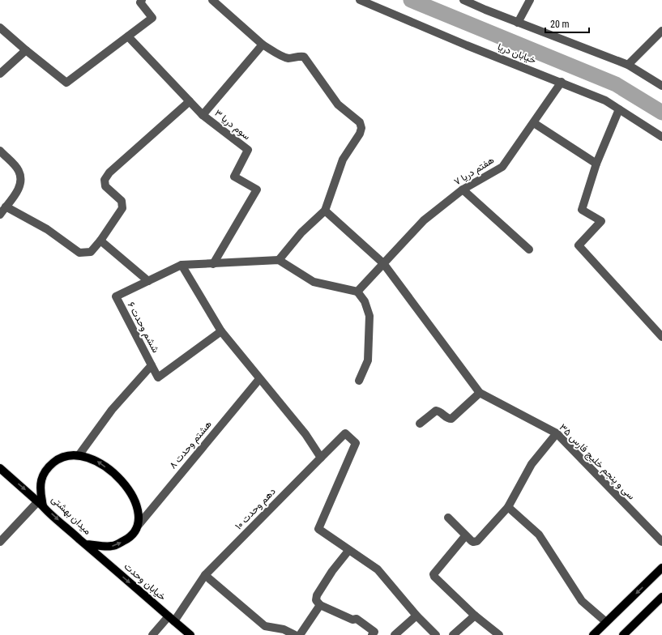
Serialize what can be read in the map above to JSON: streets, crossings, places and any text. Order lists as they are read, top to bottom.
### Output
{
  "streets": {
    "main road": ["میدان بهشتی", "خیابان وحدت"],
    "street": [
      "خیابان دریا",
      "سوم دریا ۳",
      "هفتم دریا ۷",
      "ششم وحدت ۶",
      "هشتم وحدت ۸",
      "سی و پنجم خلیج فارس ۳۵",
      "دهم وحدت ۱۰"
    ]
  },
  "crossings": [
    ["خیابان دریا", "هفتم دریا ۷"],
    ["هفتم دریا ۷", "سی و پنجم خلیج فارس ۳۵"],
    ["ششم وحدت ۶", "هشتم وحدت ۸"],
    ["ششم وحدت ۶", "میدان بهشتی"],
    ["ششم وحدت ۶", "خیابان وحدت"],
    ["هشتم وحدت ۸", "میدان بهشتی"],
    ["هشتم وحدت ۸", "خیابان وحدت"],
    ["دهم وحدت ۱۰", "خیابان وحدت"],
    ["میدان بهشتی", "خیابان وحدت"]
  ],
  "one_way": ["میدان بهشتی"],
  "scale_bar": "20 m"
}
